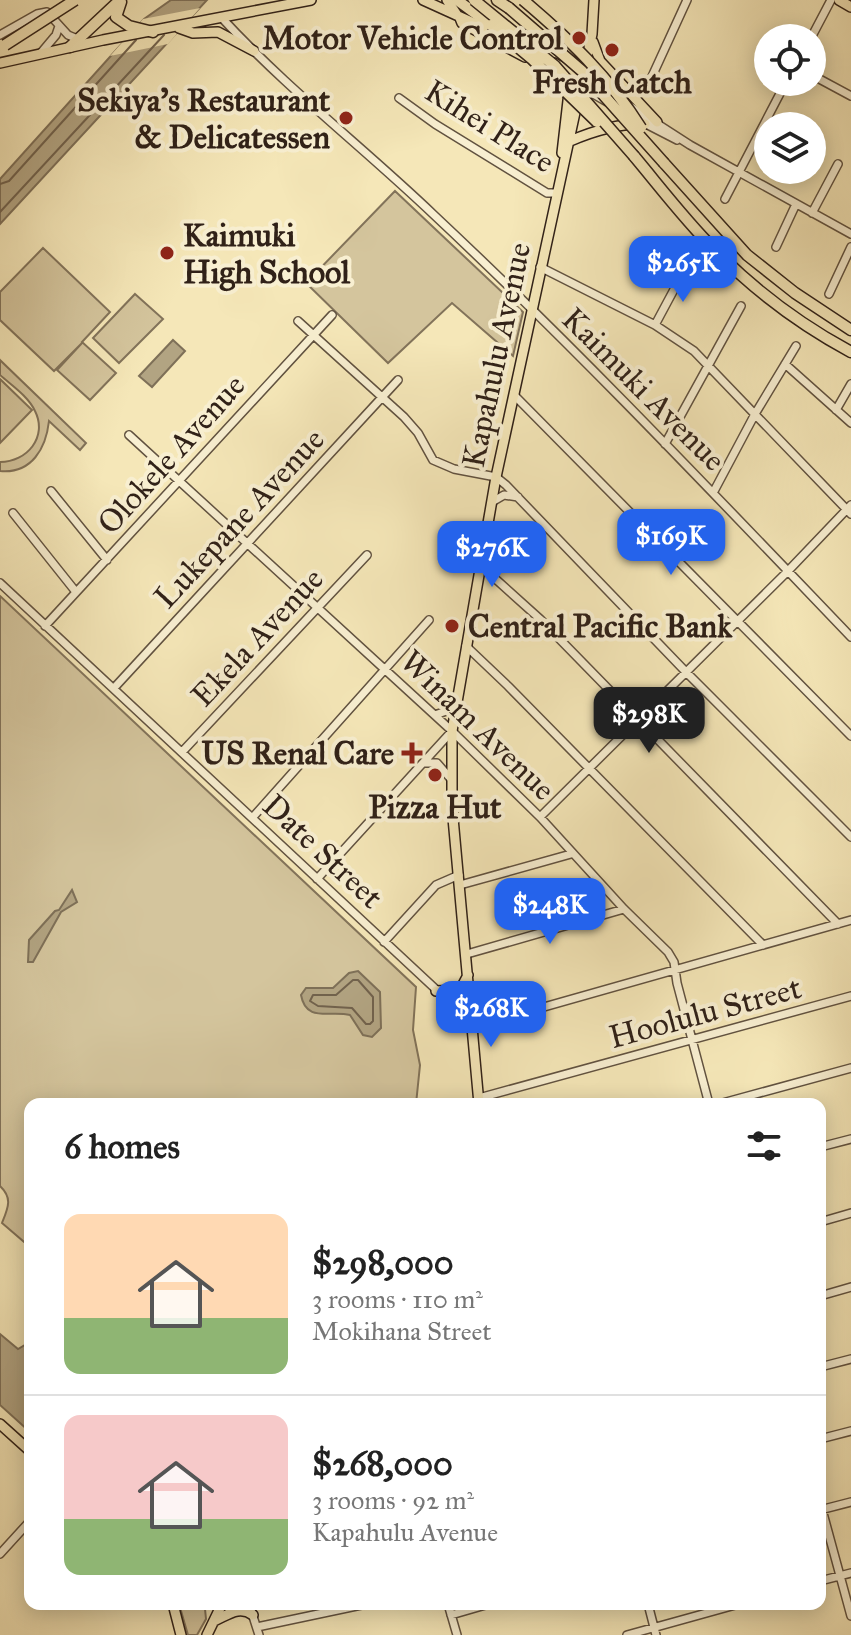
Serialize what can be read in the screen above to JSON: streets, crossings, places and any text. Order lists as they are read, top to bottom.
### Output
{
  "streets": {
    "main road": ["Kapahulu Avenue"],
    "street": [
      "Kihei Place",
      "Kaimuki Avenue",
      "Olokele Avenue",
      "Lukepane Avenue",
      "Ekela Avenue",
      "Winam Avenue",
      "Date Street",
      "Hoolulu Street"
    ]
  },
  "crossings": [
    ["Kihei Place", "Kapahulu Avenue"],
    ["Kapahulu Avenue", "Kaimuki Avenue"],
    ["Kapahulu Avenue", "Winam Avenue"],
    ["Kapahulu Avenue", "Date Street"],
    ["Olokele Avenue", "Winam Avenue"],
    ["Olokele Avenue", "Date Street"],
    ["Lukepane Avenue", "Winam Avenue"],
    ["Lukepane Avenue", "Date Street"],
    ["Ekela Avenue", "Winam Avenue"],
    ["Ekela Avenue", "Date Street"],
    ["Winam Avenue", "Hoolulu Street"]
  ],
  "places": {
    "other": [
      "Motor Vehicle Control",
      "Fresh Catch",
      "Sekiya's Restaurant & Delicatessen",
      "Kaimuki High School",
      "Central Pacific Bank",
      "Pizza Hut"
    ],
    "health": ["US Renal Care"]
  },
  "page": {
    "price": [
      "$265K",
      "$169K",
      "$276K",
      "$298K",
      "$248K",
      "$268K"
    ],
    "heading": "6 homes",
    "list": [
      {
        "name": "$298,000",
        "note": "3 rooms · 110 m² · Mokihana Street"
      },
      {
        "name": "$268,000",
        "note": "3 rooms · 92 m² · Kapahulu Avenue"
      }
    ]
  }
}
